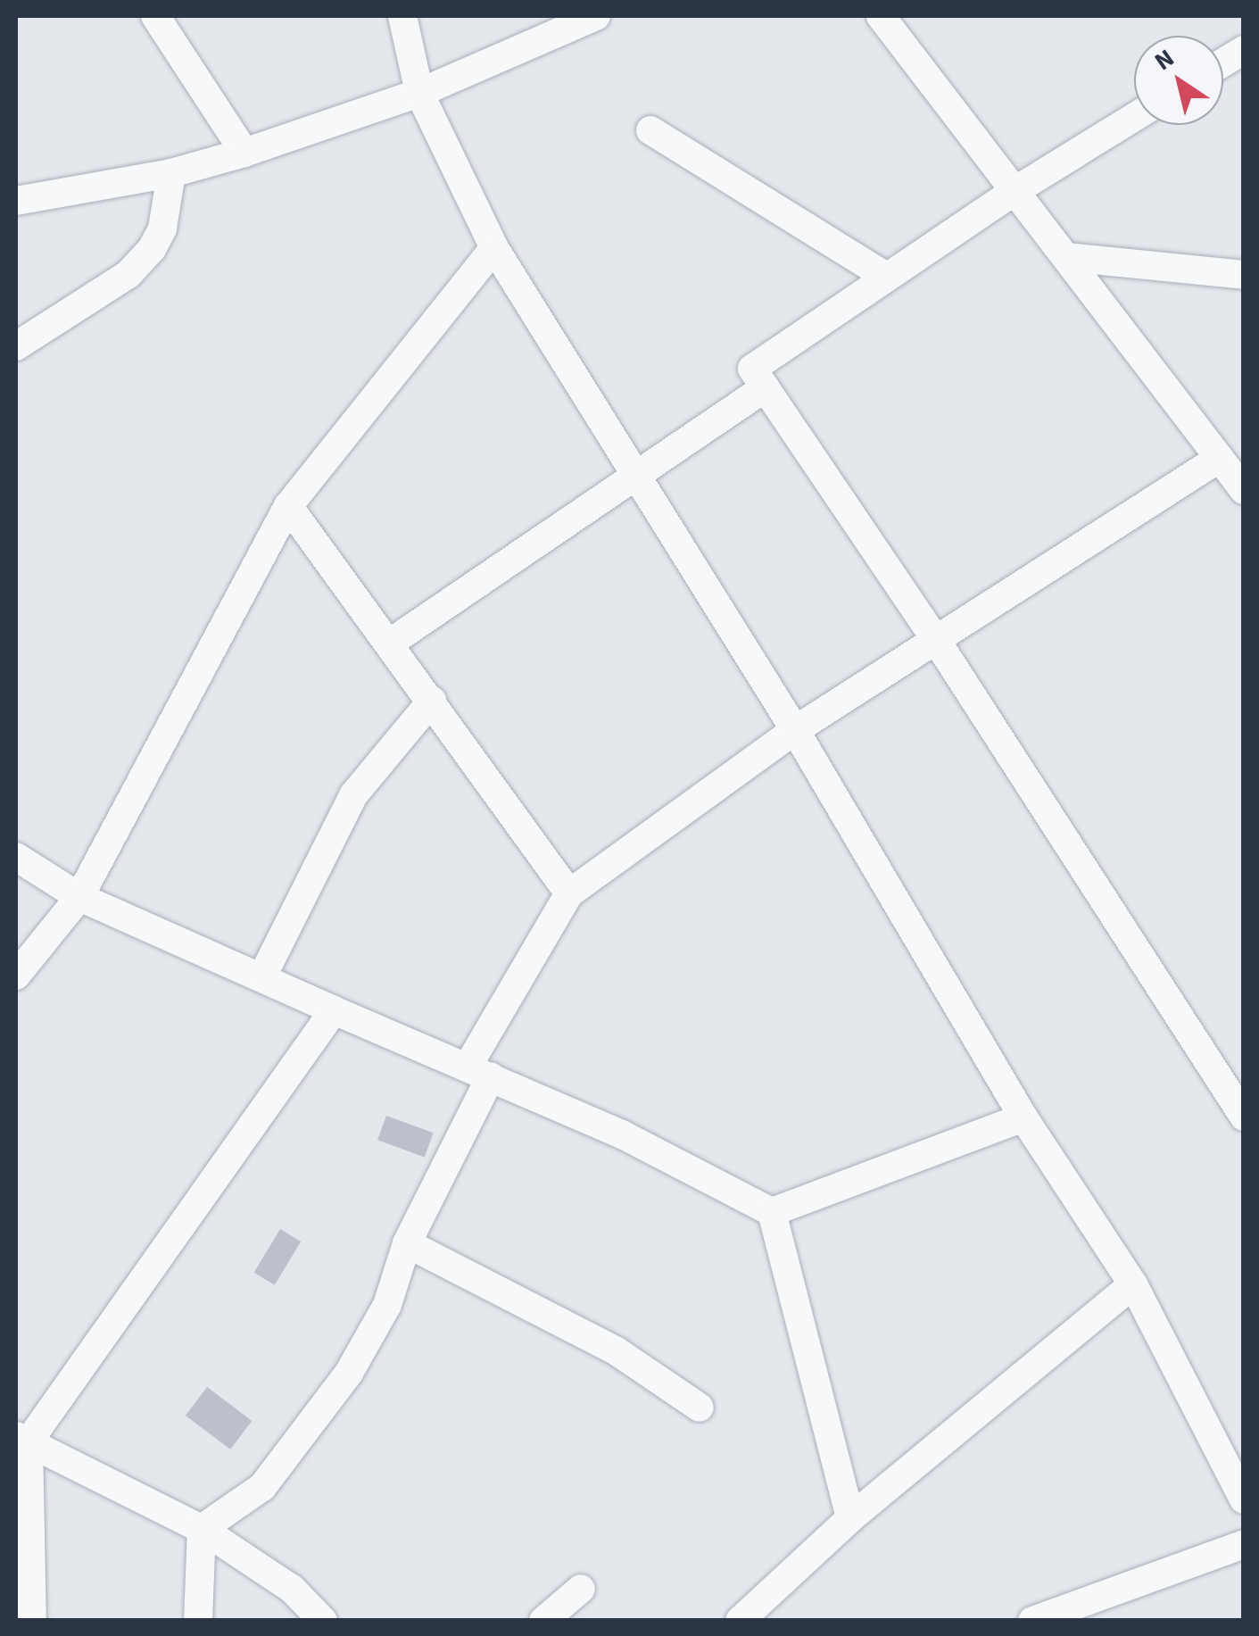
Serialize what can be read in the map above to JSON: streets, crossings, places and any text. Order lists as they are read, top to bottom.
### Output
{
  "north": "top left"
}
